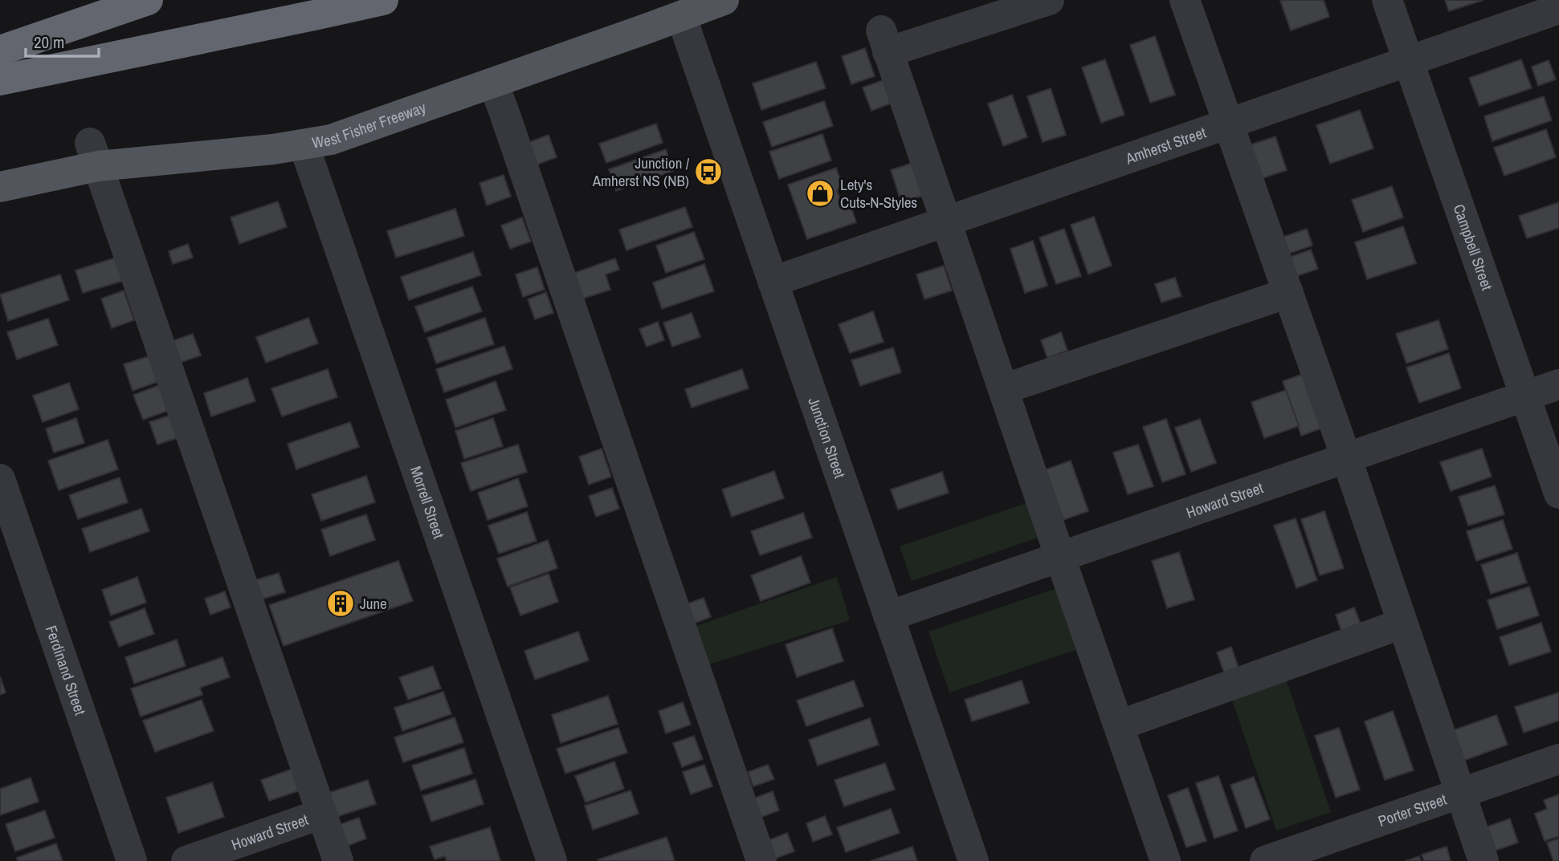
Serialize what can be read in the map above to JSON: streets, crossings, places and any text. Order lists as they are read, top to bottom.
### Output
{
  "streets": {
    "main road": ["West Fisher Freeway"],
    "street": [
      "Amherst Street",
      "Campbell Street",
      "Junction Street",
      "Howard Street",
      "Morrell Street",
      "Ferdinand Street",
      "Porter Street"
    ]
  },
  "crossings": [
    ["West Fisher Freeway", "Junction Street"],
    ["West Fisher Freeway", "Morrell Street"],
    ["Amherst Street", "Campbell Street"],
    ["Amherst Street", "Junction Street"],
    ["Campbell Street", "Howard Street"],
    ["Junction Street", "Howard Street"]
  ],
  "places": {
    "bus stop": ["Junction / Amherst NS (NB)"],
    "shop": ["Lety's Cuts-N-Styles"],
    "building": ["June"]
  },
  "scale_bar": "20 m"
}
